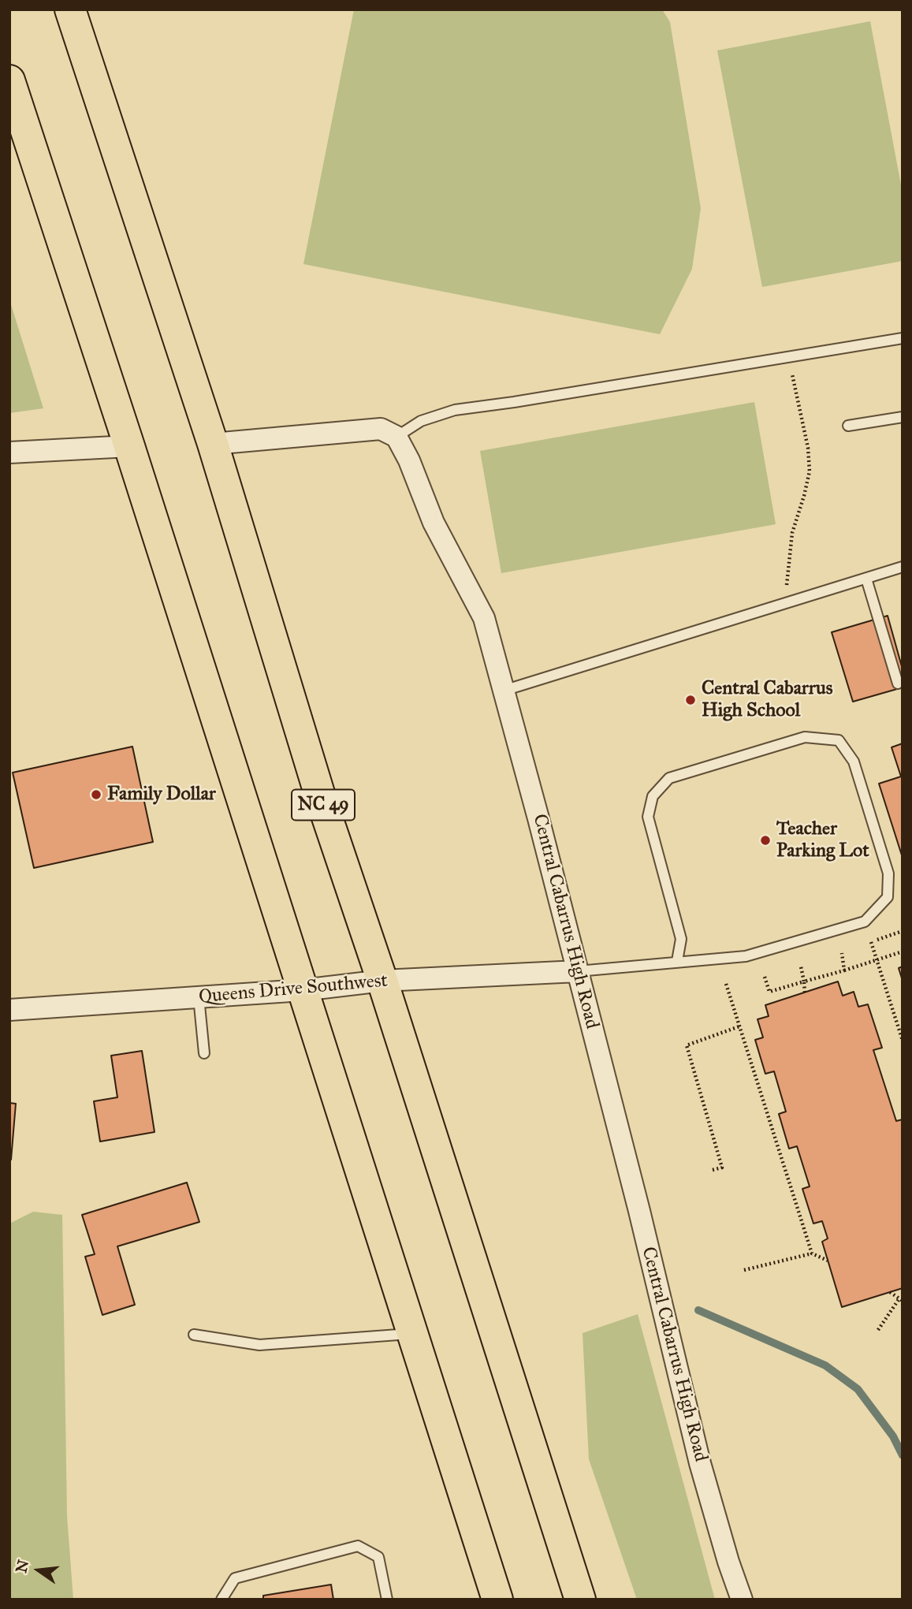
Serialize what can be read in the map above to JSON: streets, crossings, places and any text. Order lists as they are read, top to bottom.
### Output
{
  "streets": {
    "highway": ["NC 49"],
    "street": ["Central Cabarrus High Road", "Queens Drive Southwest"]
  },
  "crossings": [
    ["NC 49", "Queens Drive Southwest"],
    ["Central Cabarrus High Road", "Queens Drive Southwest"]
  ],
  "places": ["Central Cabarrus High School", "Family Dollar", "Teacher Parking Lot"],
  "north": "left"
}
